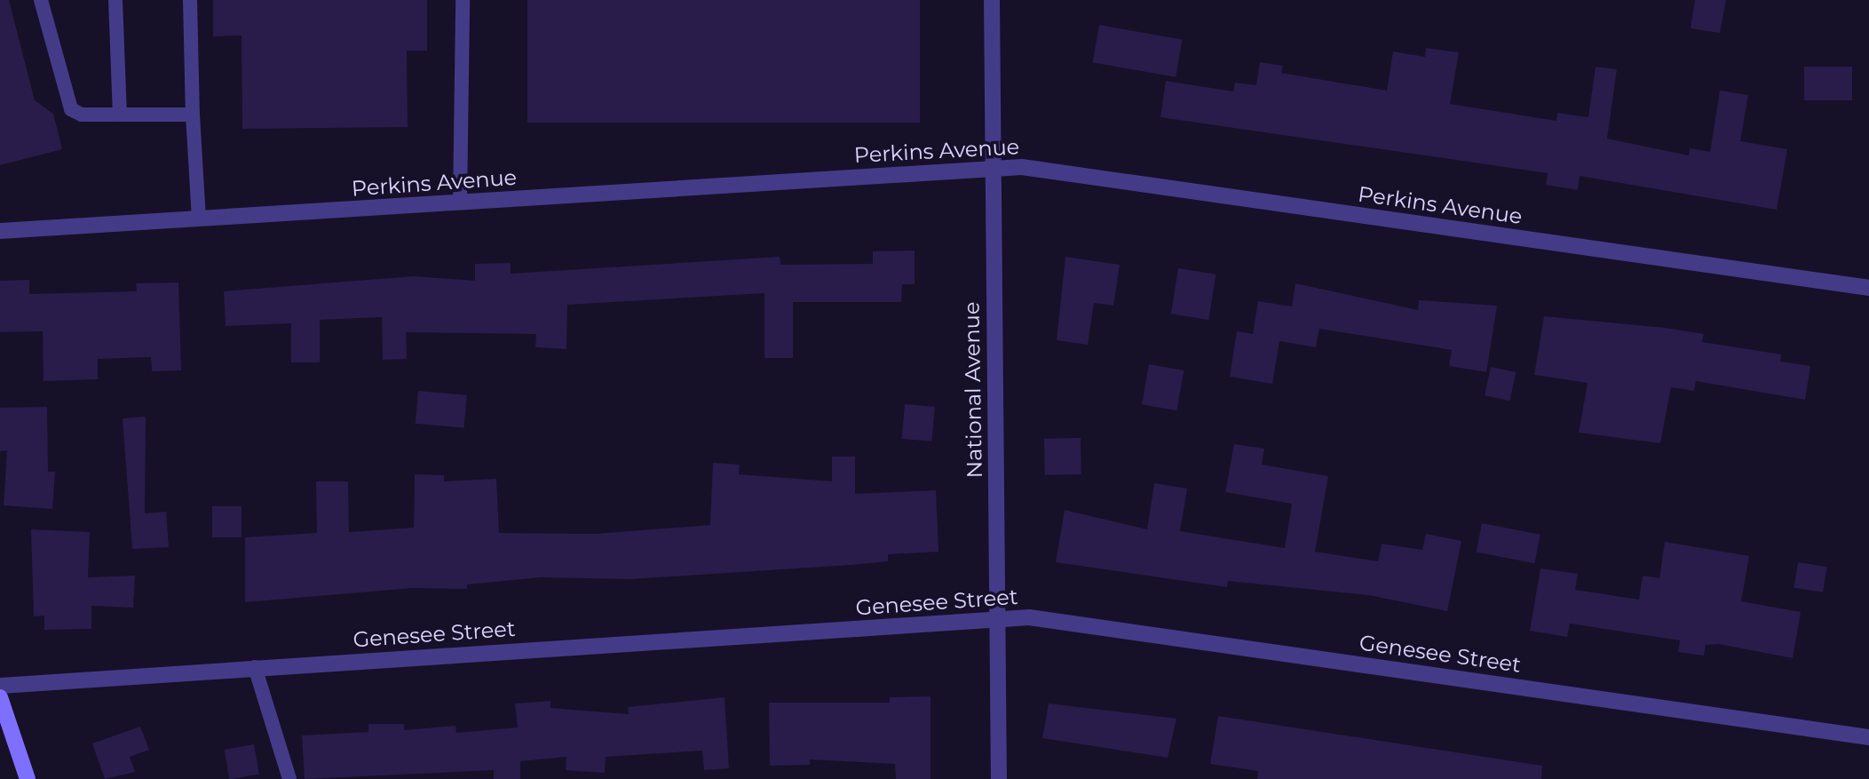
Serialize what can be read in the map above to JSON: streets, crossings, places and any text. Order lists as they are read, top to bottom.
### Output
{
  "streets": {
    "street": ["Perkins Avenue", "National Avenue", "Genesee Street"]
  },
  "crossings": [
    ["Perkins Avenue", "National Avenue"],
    ["National Avenue", "Genesee Street"]
  ]
}
